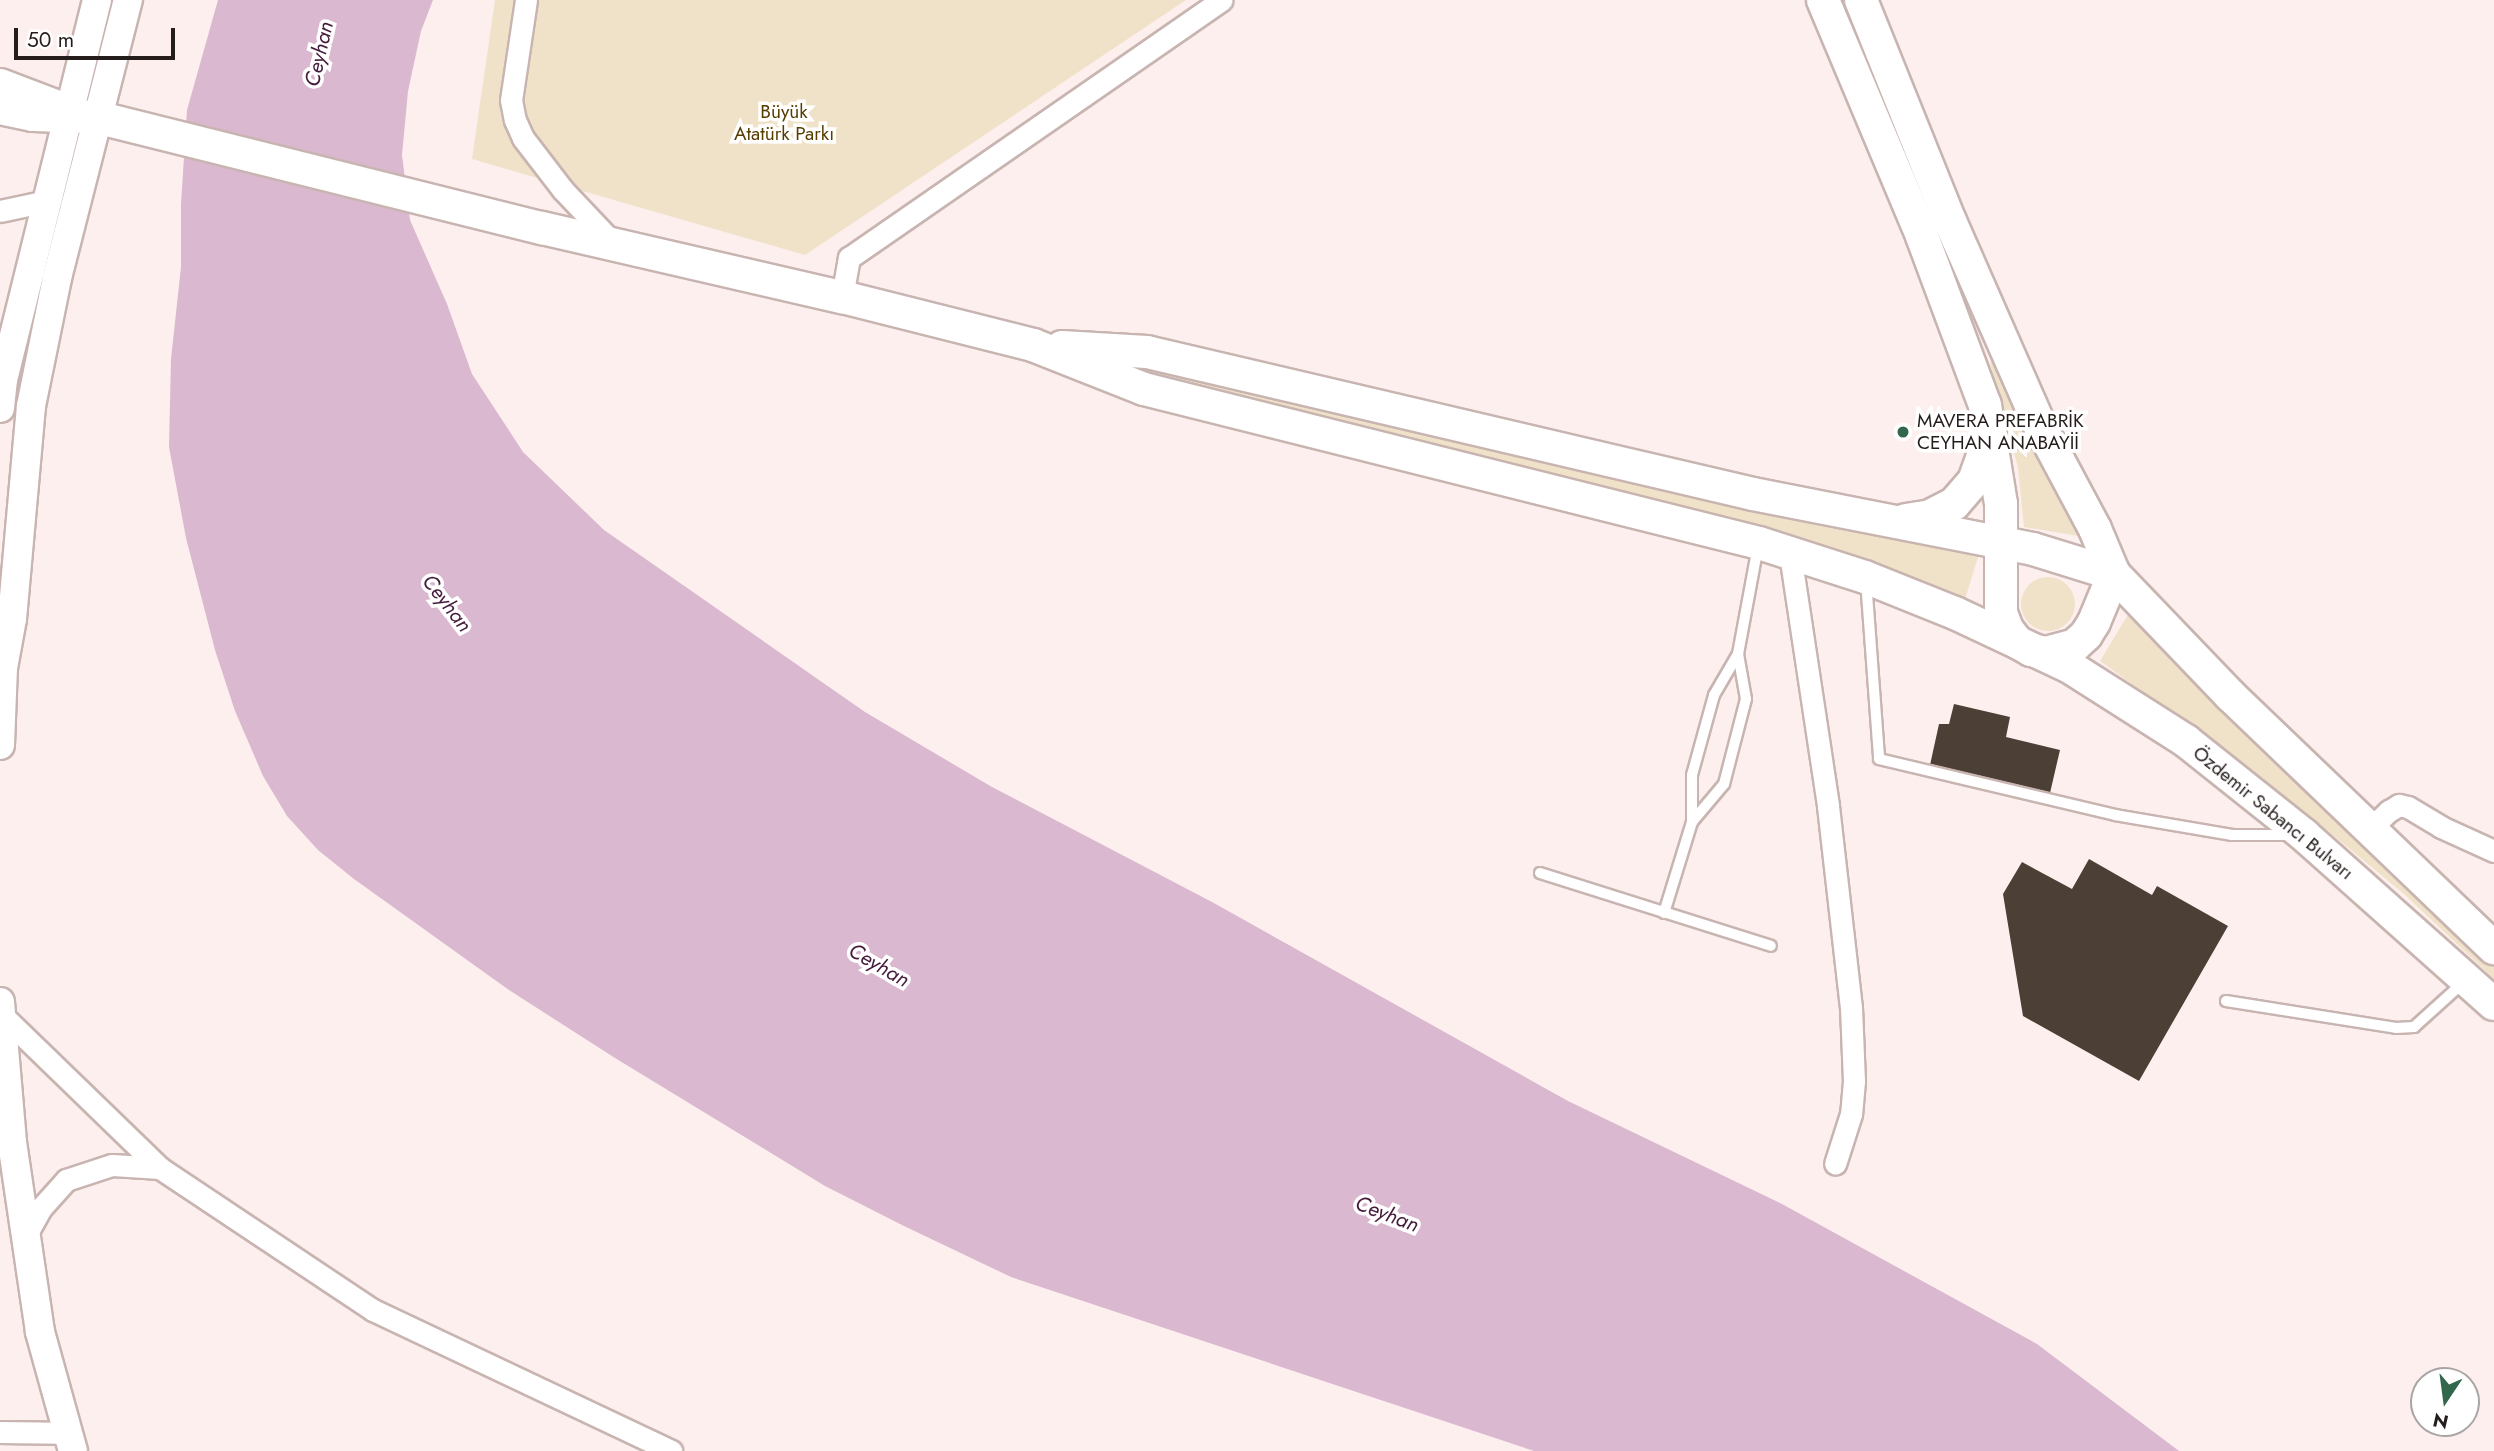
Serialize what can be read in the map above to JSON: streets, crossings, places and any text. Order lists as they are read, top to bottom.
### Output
{
  "streets": {
    "main road": ["Özdemir Sabancı Bulvarı"]
  },
  "water": ["Ceyhan"],
  "parks": ["Büyük Atatürk Parkı"],
  "places": ["MAVERA PREFABRİK CEYHAN ANABAYİİ"],
  "scale_bar": "50 m",
  "north": "bottom"
}
